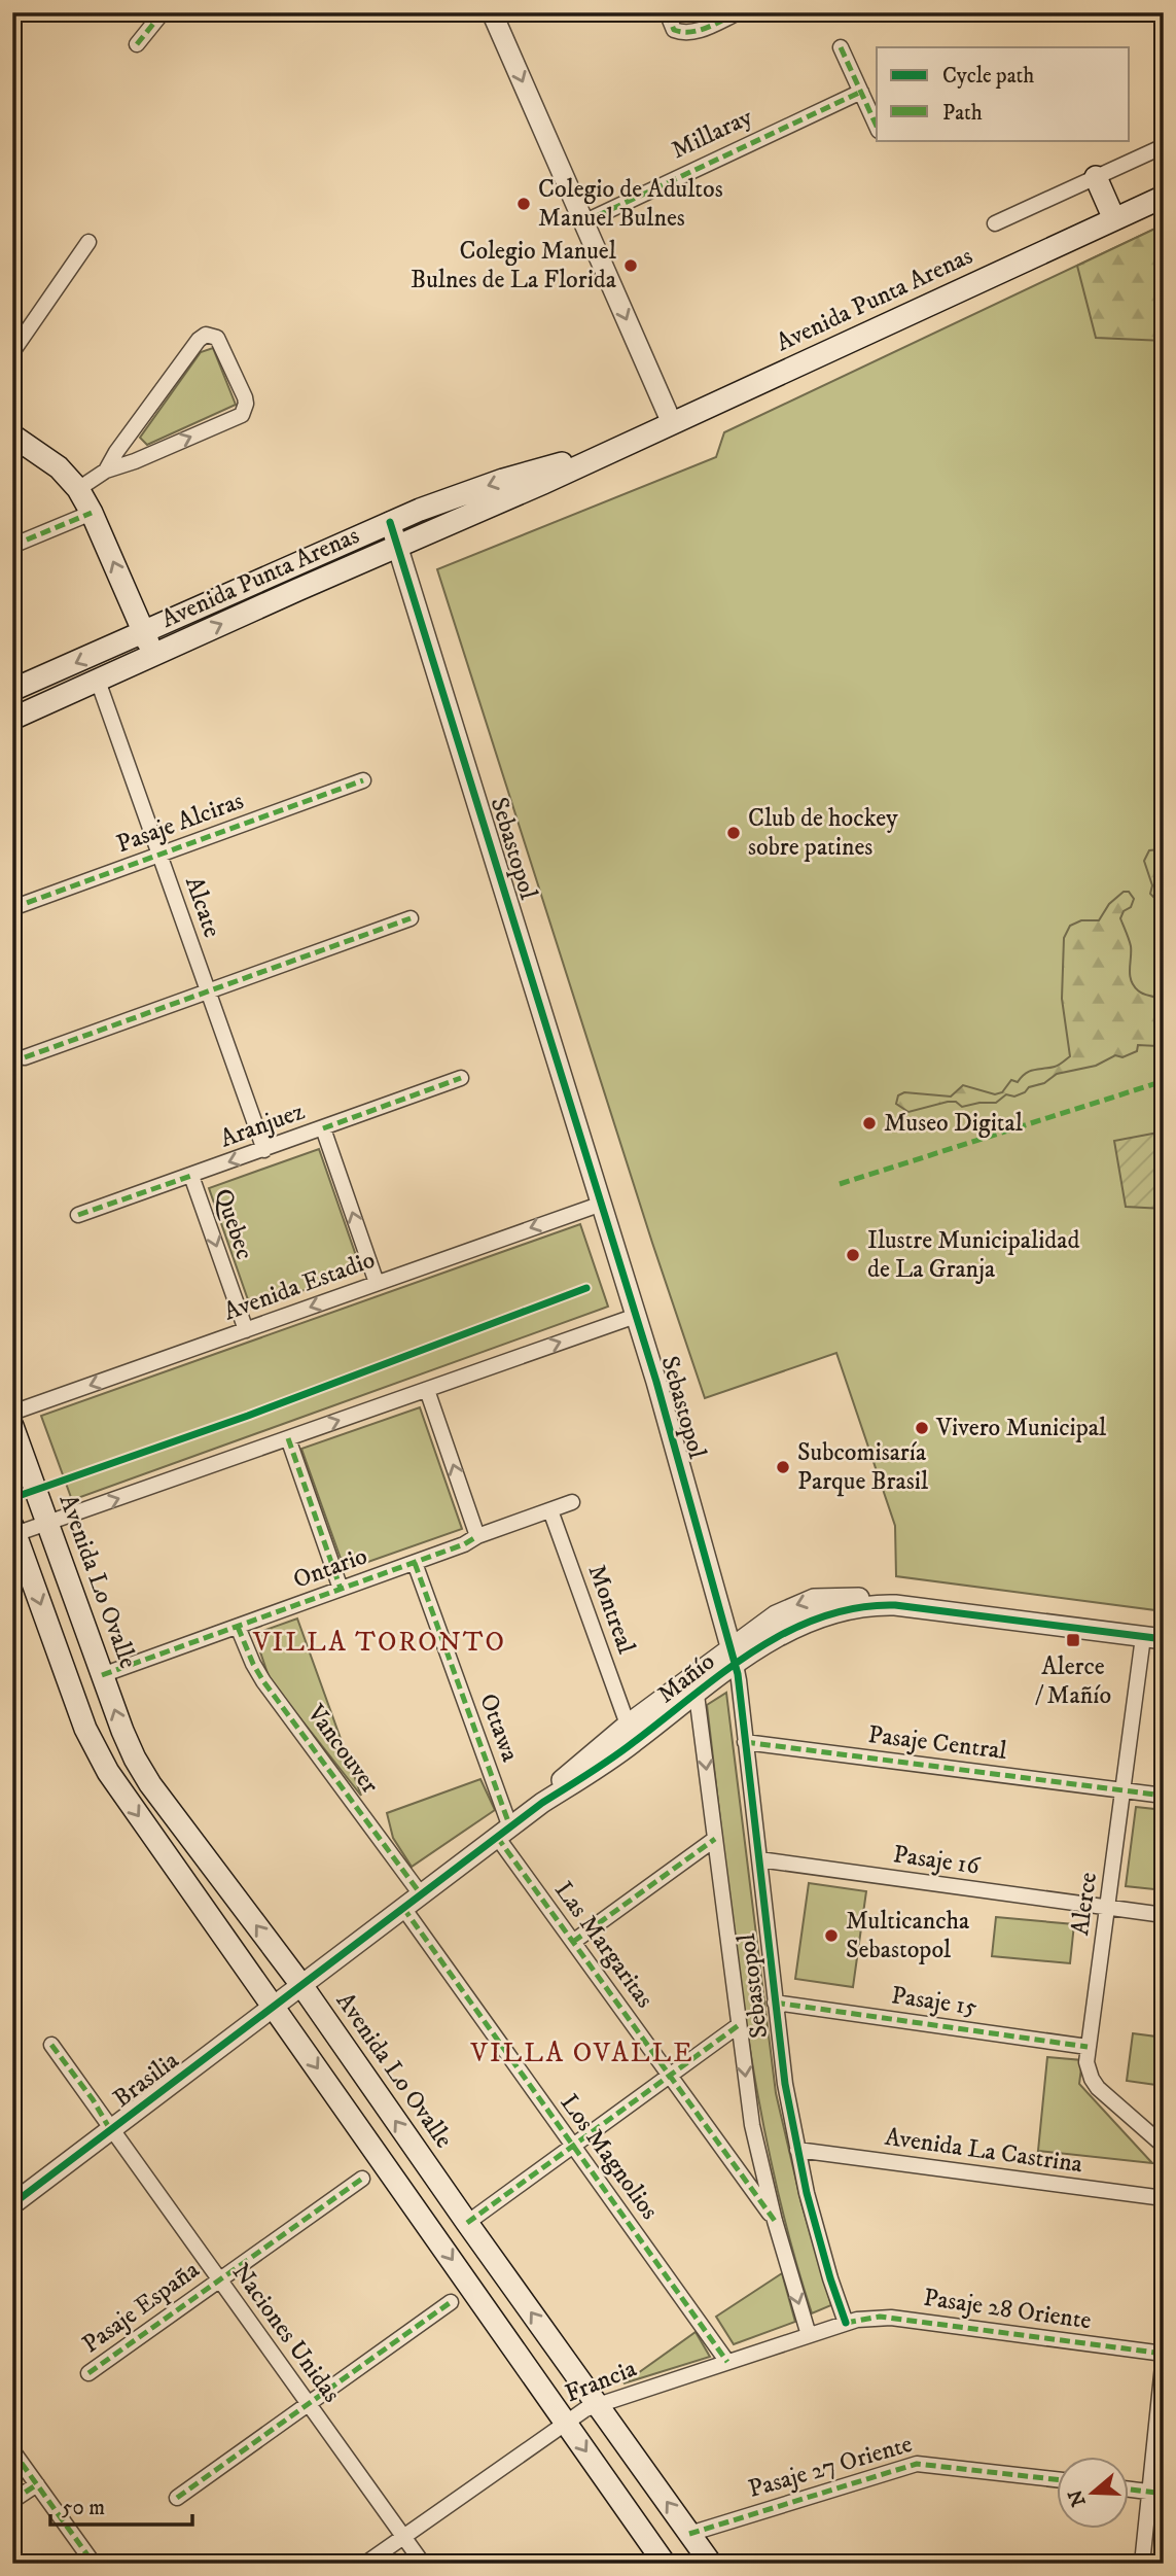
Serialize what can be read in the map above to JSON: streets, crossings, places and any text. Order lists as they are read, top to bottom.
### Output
{
  "streets": {
    "main road": ["Avenida Punta Arenas", "Avenida Lo Ovalle"],
    "street": [
      "Millaray",
      "Pasaje Alciras",
      "Sebastopol",
      "Alcate",
      "Aranjuez",
      "Quebec",
      "Avenida Estadio",
      "Ontario",
      "Montreal",
      "Mañío",
      "Ottawa",
      "Pasaje Central",
      "Vancouver",
      "Pasaje 16",
      "Alerce",
      "Las Margaritas",
      "Pasaje 15",
      "Brasilia",
      "Avenida La Castrina",
      "Los Magnolios",
      "Pasaje España",
      "Pasaje 28 Oriente",
      "Naciones Unidas",
      "Francia",
      "Pasaje 27 Oriente"
    ]
  },
  "crossings": [
    ["Avenida Punta Arenas", "Sebastopol"],
    ["Avenida Punta Arenas", "Alcate"],
    ["Pasaje Alciras", "Alcate"],
    ["Sebastopol", "Avenida Estadio"],
    ["Sebastopol", "Mañío"],
    ["Sebastopol", "Pasaje Central"],
    ["Sebastopol", "Pasaje 16"],
    ["Sebastopol", "Las Margaritas"],
    ["Sebastopol", "Pasaje 15"],
    ["Sebastopol", "Avenida La Castrina"],
    ["Sebastopol", "Pasaje 28 Oriente"],
    ["Sebastopol", "Francia"],
    ["Alcate", "Aranjuez"],
    ["Aranjuez", "Quebec"],
    ["Quebec", "Avenida Estadio"],
    ["Ontario", "Avenida Lo Ovalle"],
    ["Ontario", "Montreal"],
    ["Ontario", "Ottawa"],
    ["Ontario", "Vancouver"],
    ["Avenida Lo Ovalle", "Mañío"],
    ["Avenida Lo Ovalle", "Brasilia"],
    ["Avenida Lo Ovalle", "Francia"],
    ["Avenida Lo Ovalle", "Pasaje 27 Oriente"],
    ["Montreal", "Mañío"],
    ["Mañío", "Ottawa"],
    ["Mañío", "Vancouver"],
    ["Mañío", "Alerce"],
    ["Mañío", "Las Margaritas"],
    ["Mañío", "Brasilia"],
    ["Mañío", "Los Magnolios"],
    ["Ottawa", "Las Margaritas"],
    ["Pasaje Central", "Alerce"],
    ["Pasaje 16", "Alerce"],
    ["Alerce", "Pasaje 15"],
    ["Brasilia", "Naciones Unidas"],
    ["Los Magnolios", "Francia"],
    ["Pasaje España", "Naciones Unidas"],
    ["Pasaje 28 Oriente", "Francia"],
    ["Naciones Unidas", "Francia"]
  ],
  "one_way": ["Quebec"],
  "districts": ["VILLA TORONTO", "VILLA OVALLE"],
  "places": {
    "other": [
      "Colegio de Adultos Manuel Bulnes",
      "Colegio Manuel Bulnes de La Florida",
      "Club de hockey sobre patines",
      "Museo Digital",
      "Ilustre Municipalidad de La Granja",
      "Vivero Municipal",
      "Subcomisaría Parque Brasil",
      "Multicancha Sebastopol"
    ],
    "transit": ["Alerce / Mañío"]
  },
  "legend": ["Cycle path", "Path"],
  "scale_bar": "50 m",
  "north": "left"
}
